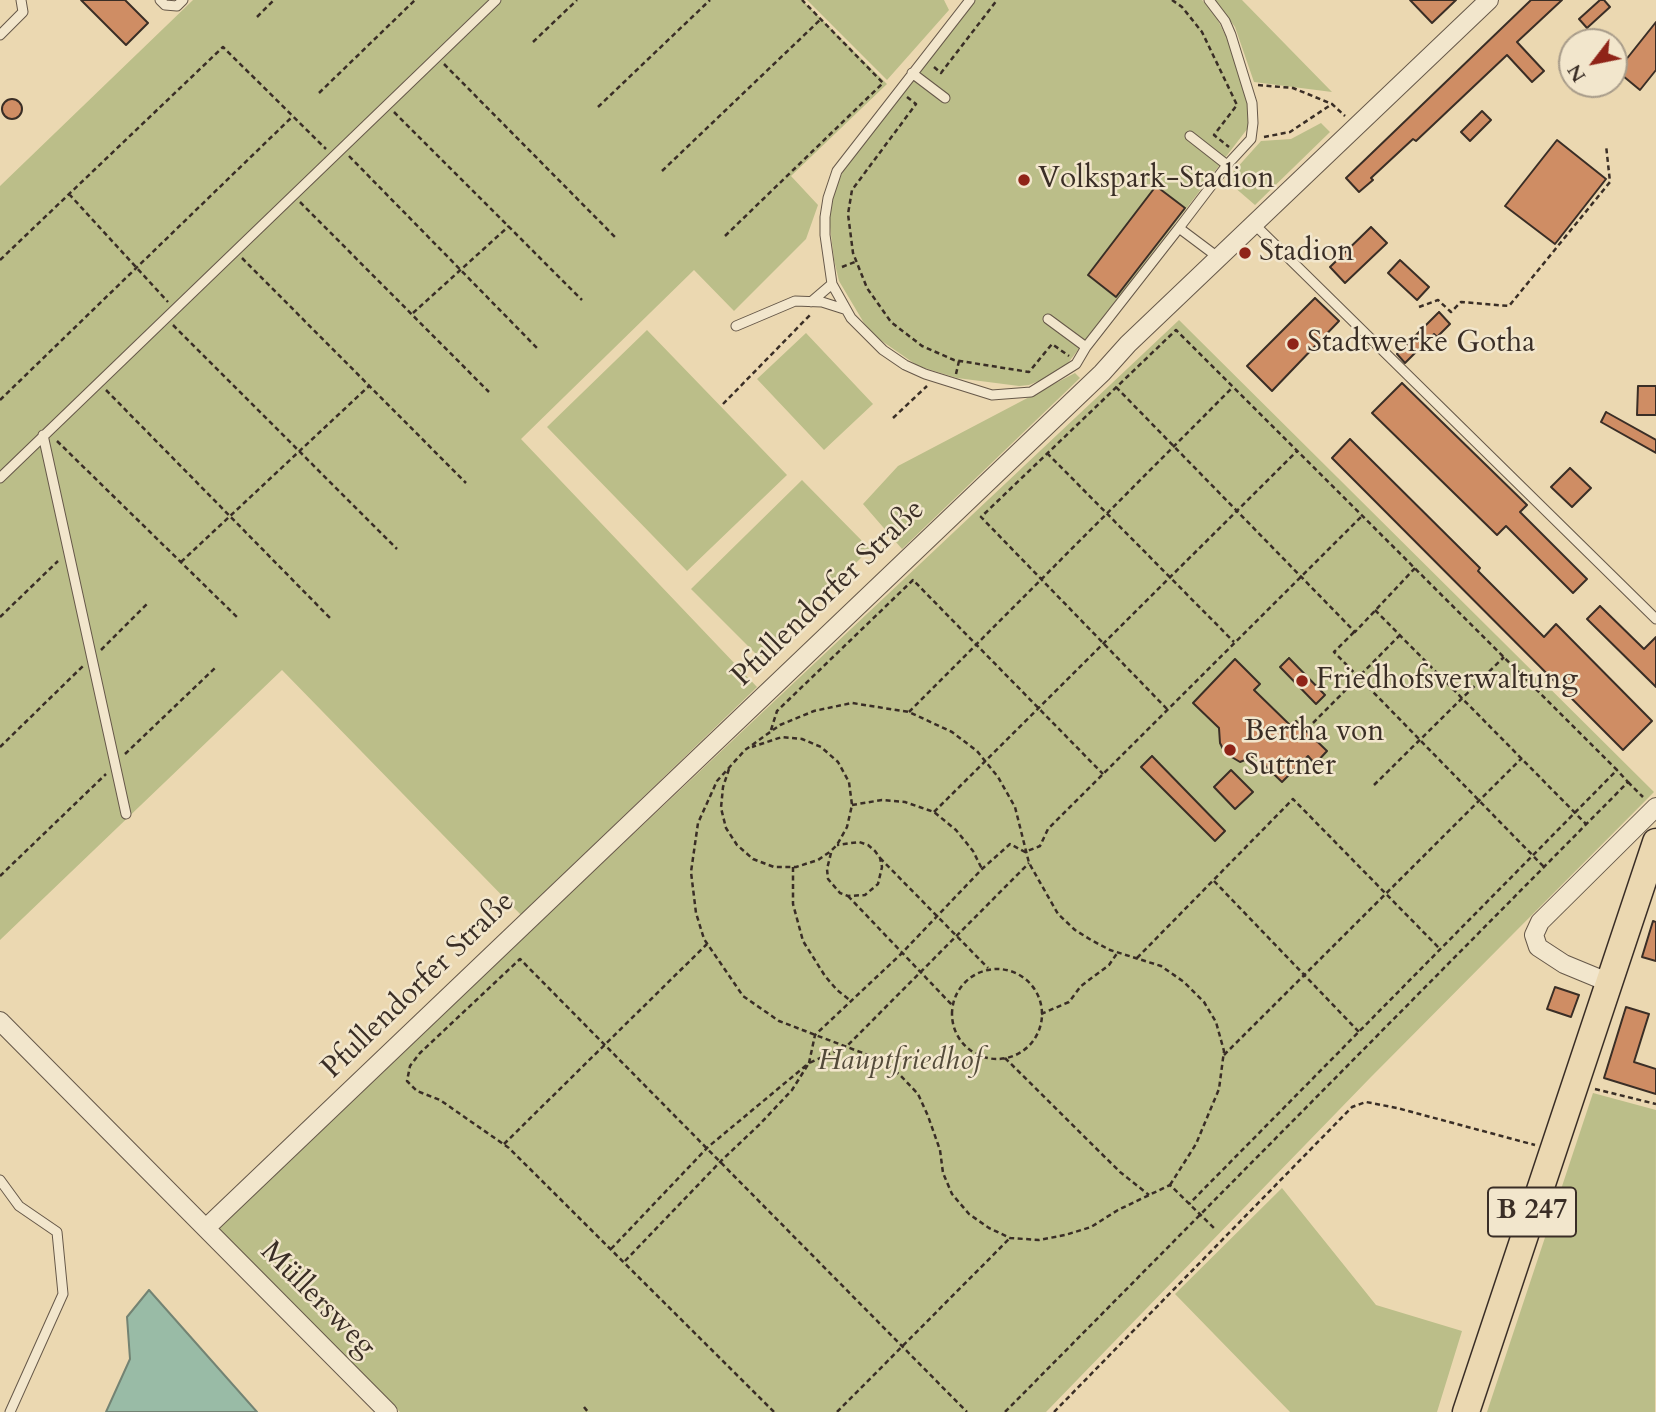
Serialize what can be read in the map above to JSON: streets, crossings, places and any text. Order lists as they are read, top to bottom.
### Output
{
  "streets": {
    "main road": ["B 247"],
    "street": ["Pfullendorfer Straße", "Müllersweg"]
  },
  "crossings": [
    ["Pfullendorfer Straße", "Müllersweg"]
  ],
  "parks": ["Hauptfriedhof"],
  "places": [
    "Volkspark-Stadion",
    "Stadion",
    "Stadtwerke Gotha",
    "Friedhofsverwaltung",
    "Bertha von Suttner"
  ],
  "north": "bottom left"
}
